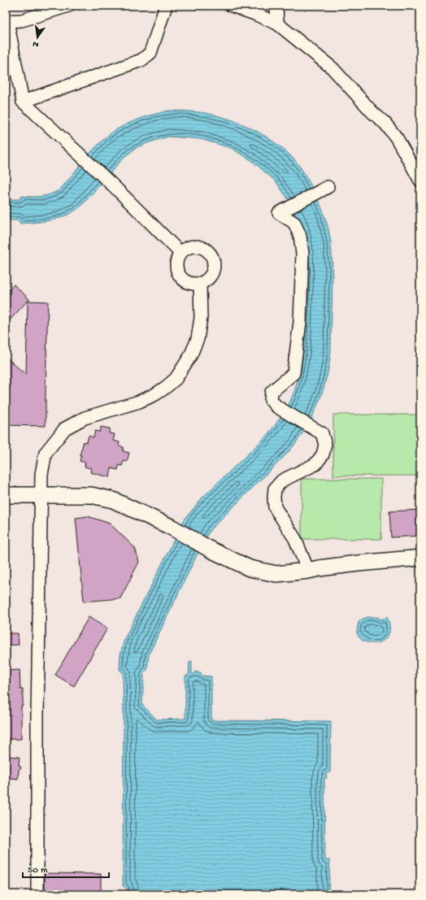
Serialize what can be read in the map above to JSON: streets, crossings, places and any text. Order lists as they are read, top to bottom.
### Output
{
  "scale_bar": "50 m",
  "north": "bottom"
}
